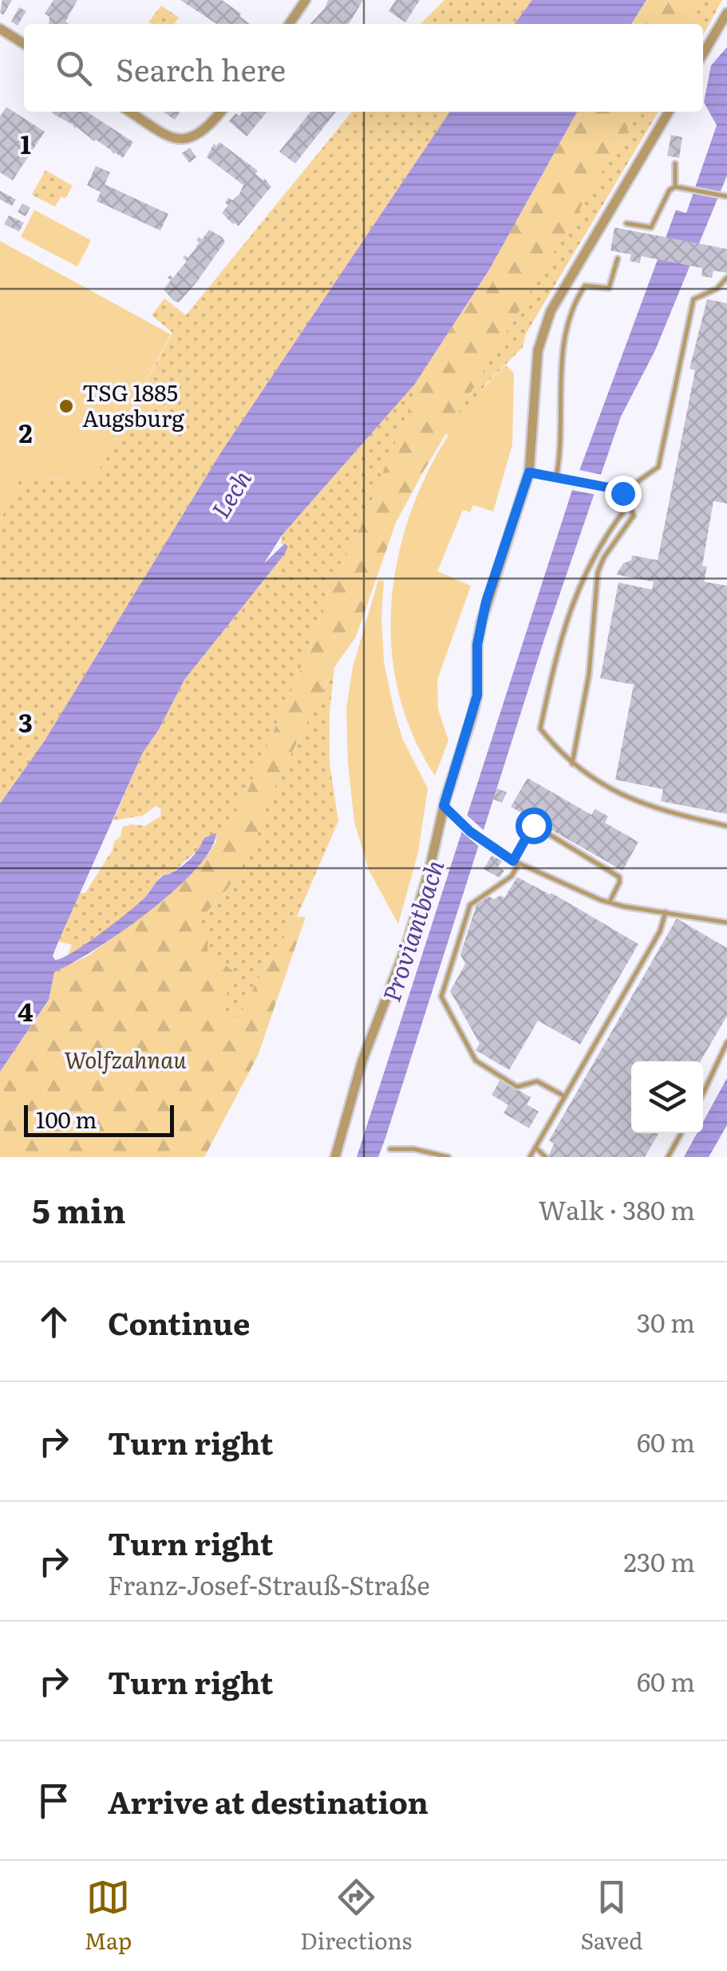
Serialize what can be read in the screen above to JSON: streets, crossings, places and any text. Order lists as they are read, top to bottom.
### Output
{
  "water": ["Lech", "Proviantbach"],
  "parks": ["Wolfzahnau"],
  "places": ["TSG 1885 Augsburg"],
  "scale_bar": "100 m",
  "page": {
    "search": "Search here",
    "scale": "100 m",
    "heading": ["5 min", "Walk · 380 m"],
    "list": [
      ["Continue", "30 m"],
      ["Turn right", "60 m"],
      ["Turn right", "Franz-Josef-Strauß-Straße", "230 m"],
      ["Turn right", "60 m"],
      "Arrive at destination"
    ],
    "nav": ["Map", "Directions", "Saved"]
  },
  "grid": {
    "rows": [
      "1",
      "2",
      "3",
      "4"
    ]
  }
}
